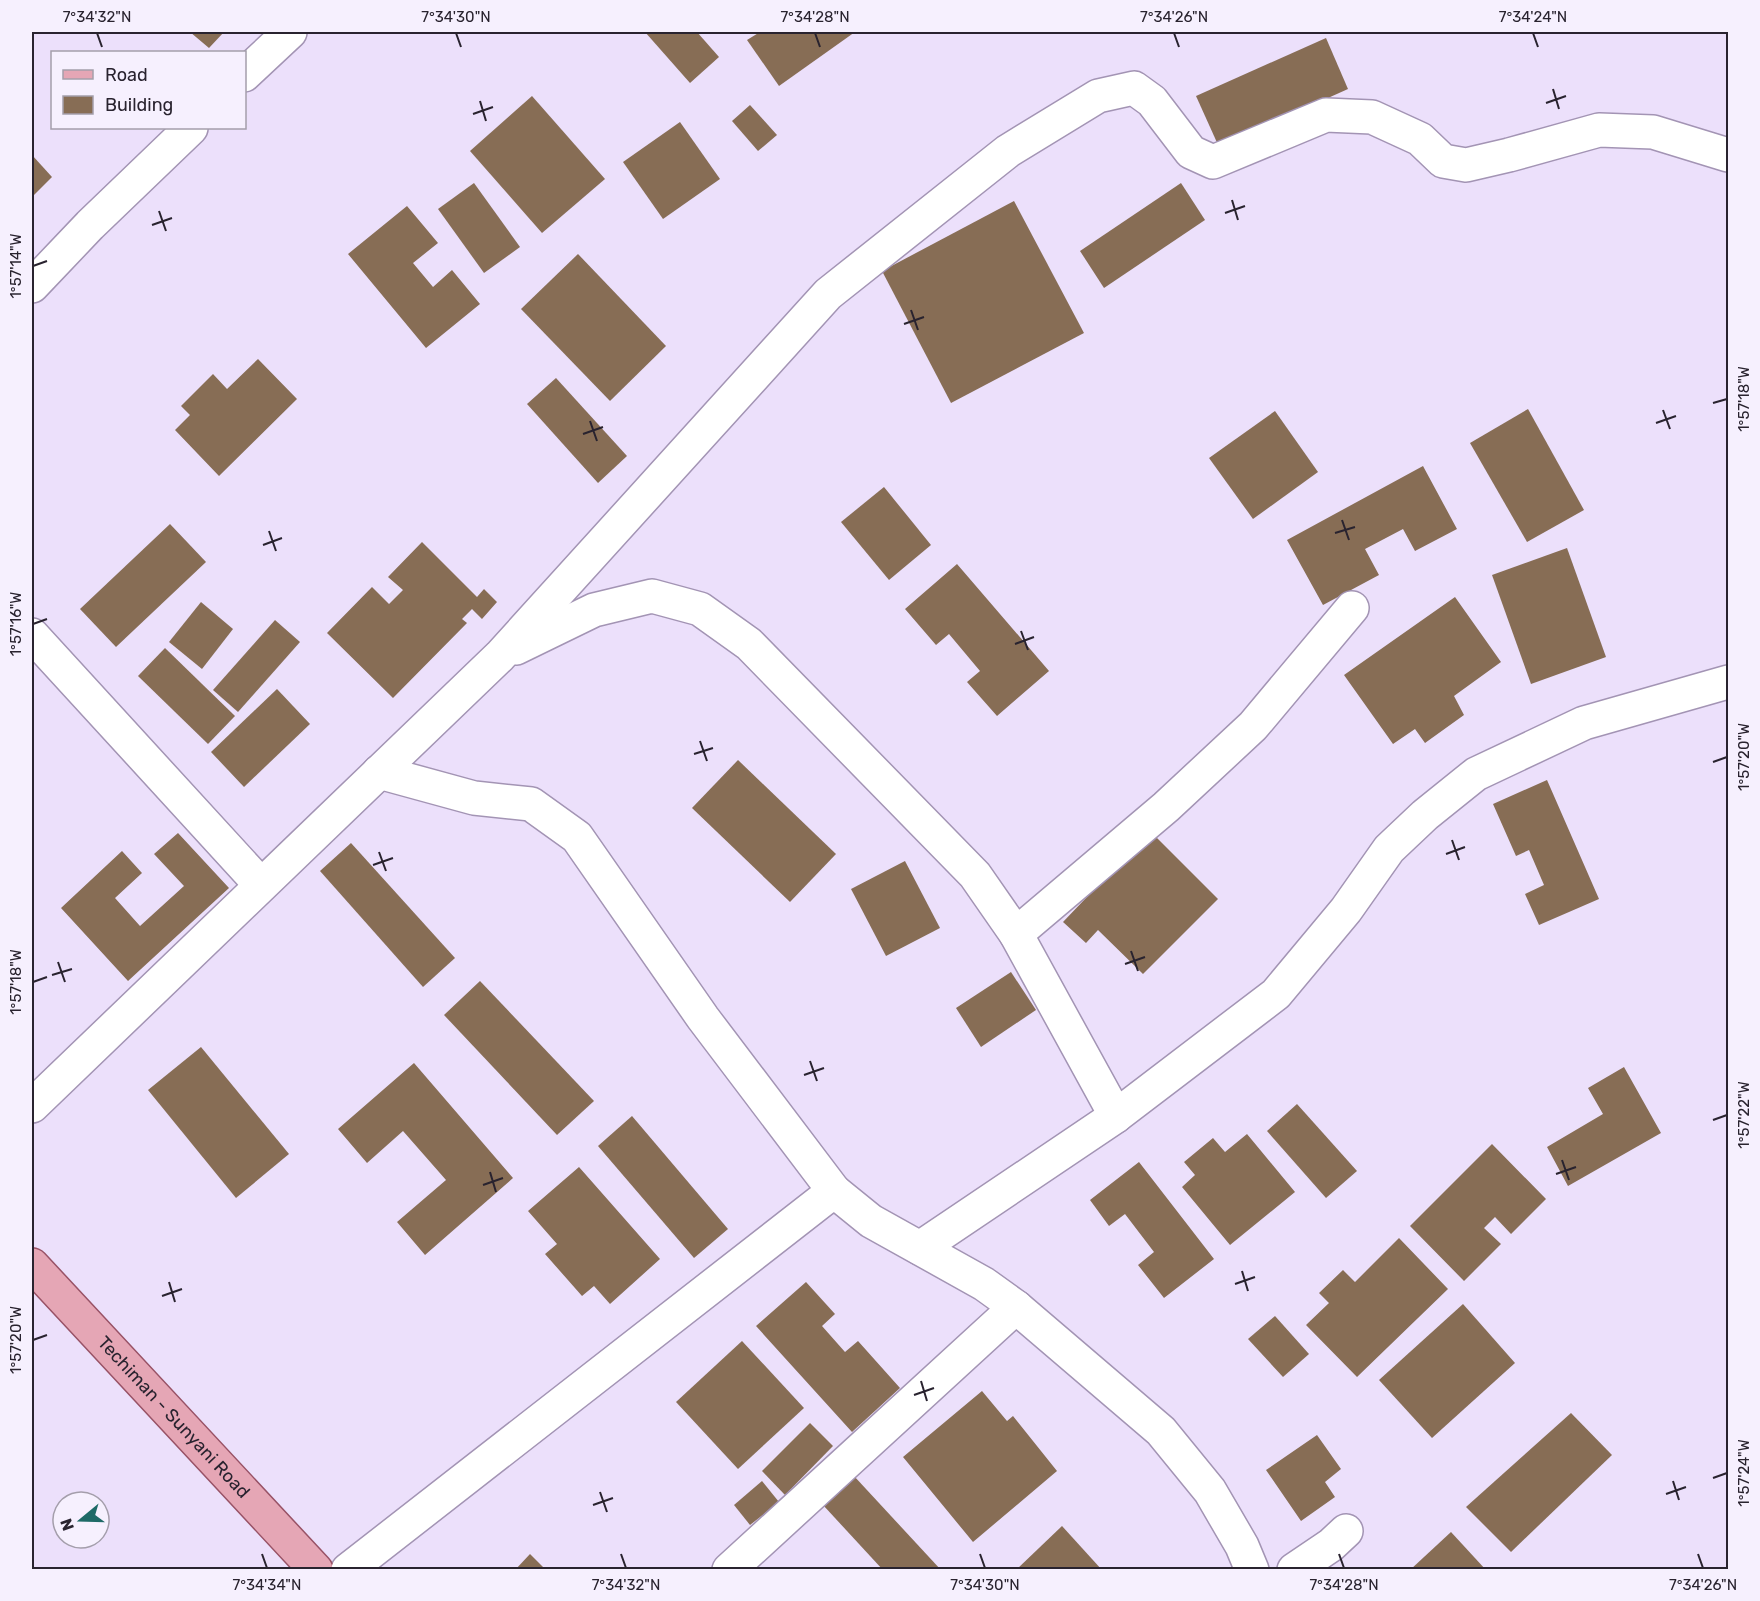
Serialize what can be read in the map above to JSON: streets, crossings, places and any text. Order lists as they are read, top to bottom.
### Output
{
  "streets": {
    "main road": ["Techiman - Sunyani Road"]
  },
  "legend": ["Road", "Building"],
  "north": "left",
  "coordinates": [
    "7°34'32\"N",
    "7°34'30\"N",
    "7°34'28\"N",
    "7°34'26\"N",
    "7°34'24\"N",
    "1°57'14\"W",
    "1°57'18\"W",
    "1°57'16\"W",
    "1°57'20\"W",
    "1°57'22\"W",
    "1°57'24\"W",
    "7°34'34\"N"
  ]
}
